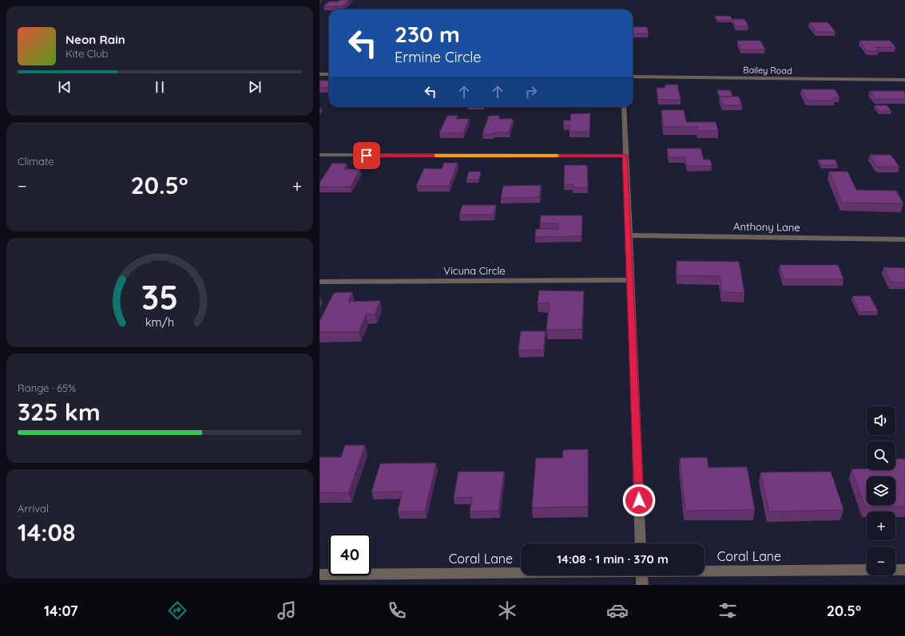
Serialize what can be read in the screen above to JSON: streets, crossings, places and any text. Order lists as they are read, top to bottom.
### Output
{
  "streets": {
    "street": [
      "Bailey Road",
      "Anthony Lane",
      "Vicuna Circle",
      "Coral Lane"
    ]
  },
  "page": {
    "turn": ["230 m", "Ermine Circle"],
    "song": ["Neon Rain", "Kite Club"],
    "tile": [
      "Climate",
      ["Range · 65%", "325 km"],
      ["Arrival", "14:08"]
    ],
    "heat": ["−", "20.5°", "+"],
    "map_buttons": ["+", "−"],
    "limit": "40",
    "trip": "14:08 · 1 min · 370 m",
    "tabs": ["14:07", "20.5°"],
    "gauge": ["35", "km/h"]
  }
}
